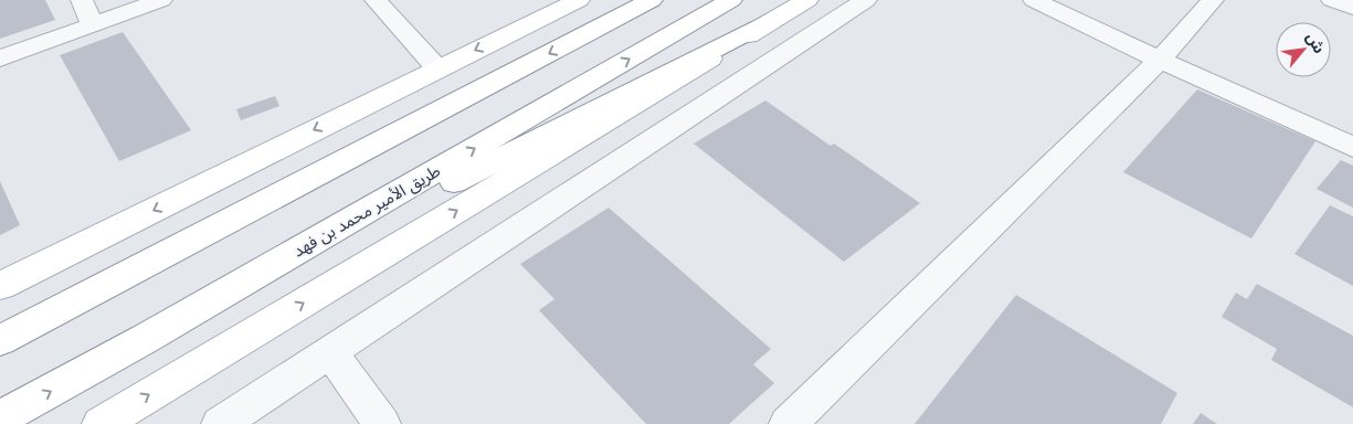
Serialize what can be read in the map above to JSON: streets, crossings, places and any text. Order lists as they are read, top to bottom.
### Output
{
  "streets": {
    "main road": ["طريق الأمير محمد بن فهد"]
  },
  "north": "top right"
}
